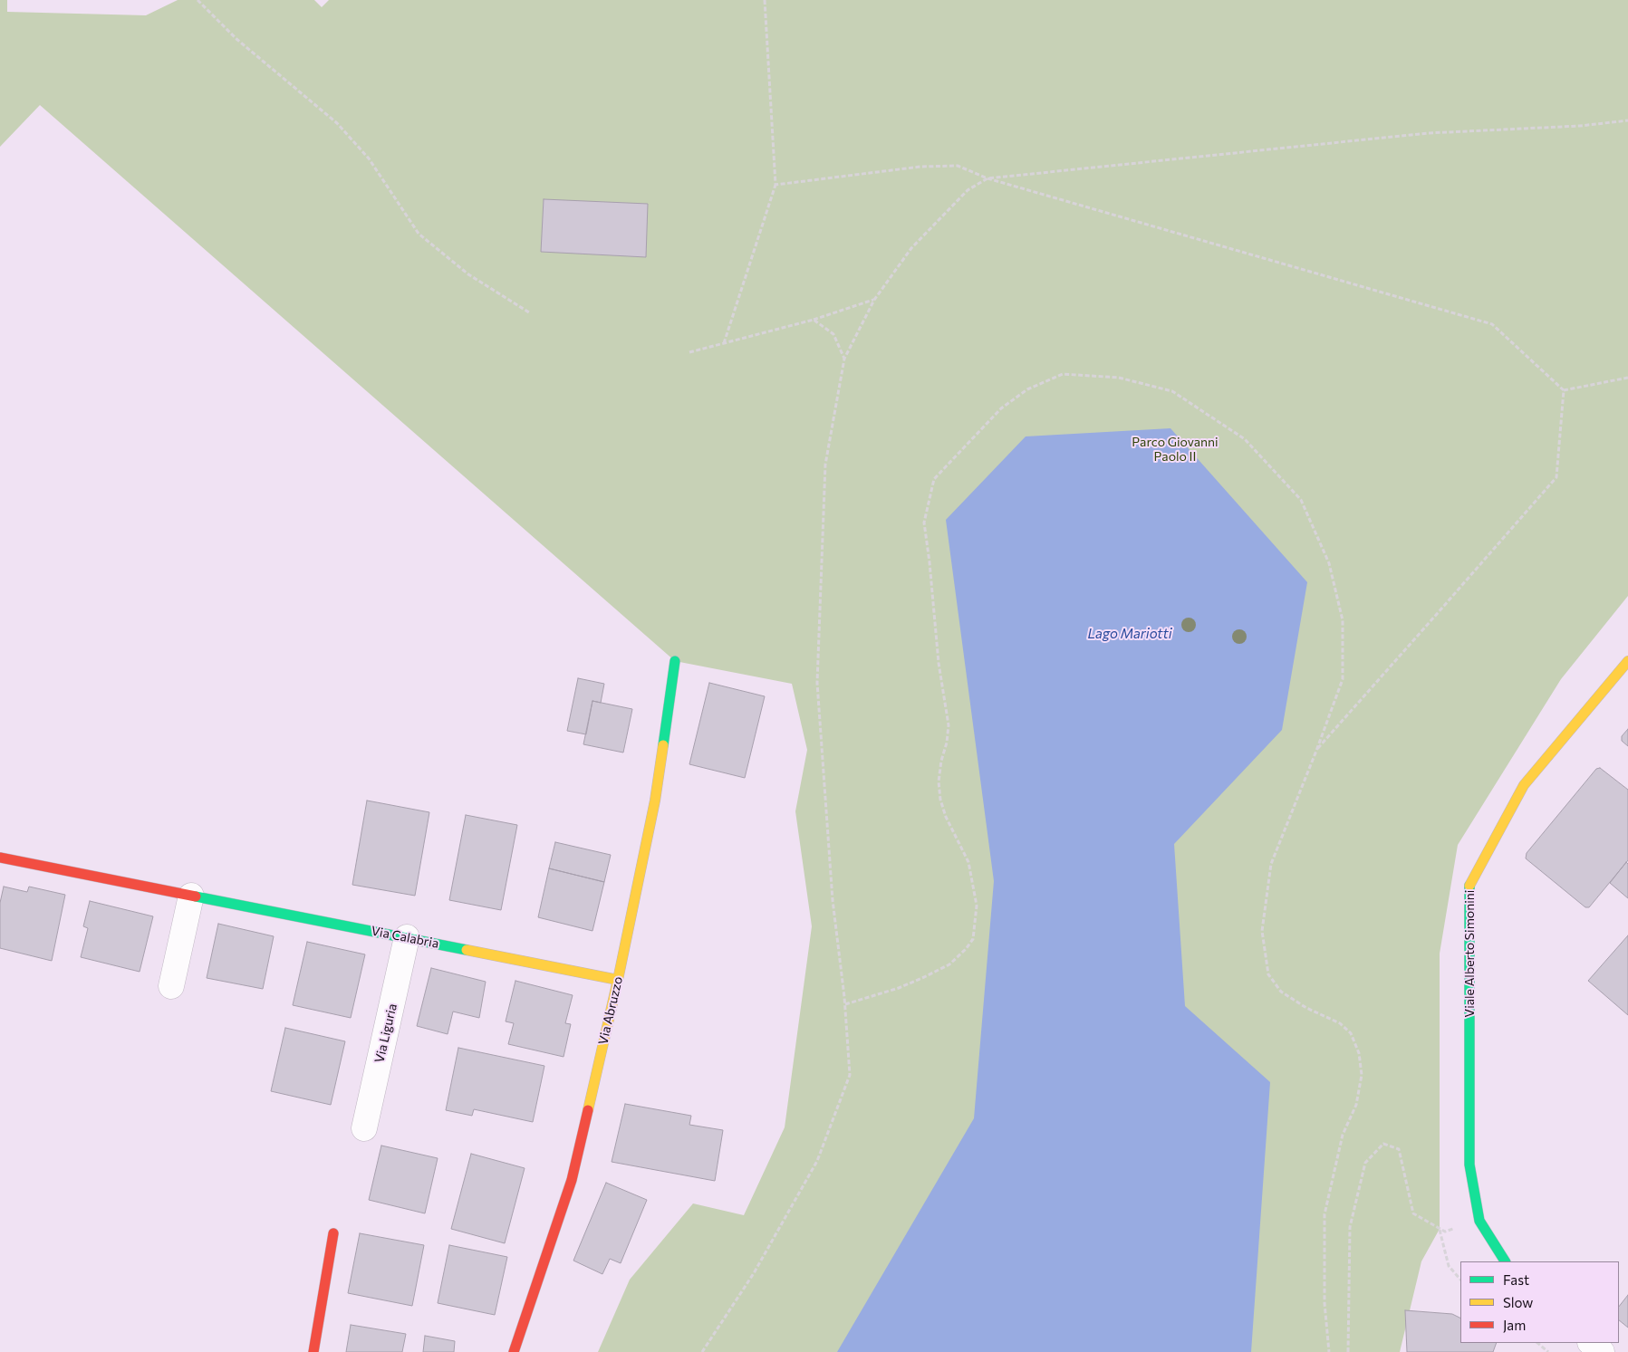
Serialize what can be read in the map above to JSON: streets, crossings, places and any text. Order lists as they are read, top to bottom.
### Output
{
  "streets": {
    "street": [
      "Via Calabria",
      "Viale Alberto Simonini",
      "Via Abruzzo",
      "Via Liguria"
    ]
  },
  "crossings": [
    ["Via Calabria", "Via Abruzzo"],
    ["Via Calabria", "Via Liguria"]
  ],
  "water": ["Lago Mariotti"],
  "parks": ["Parco Giovanni Paolo II"],
  "legend": ["Fast", "Slow", "Jam"]
}
